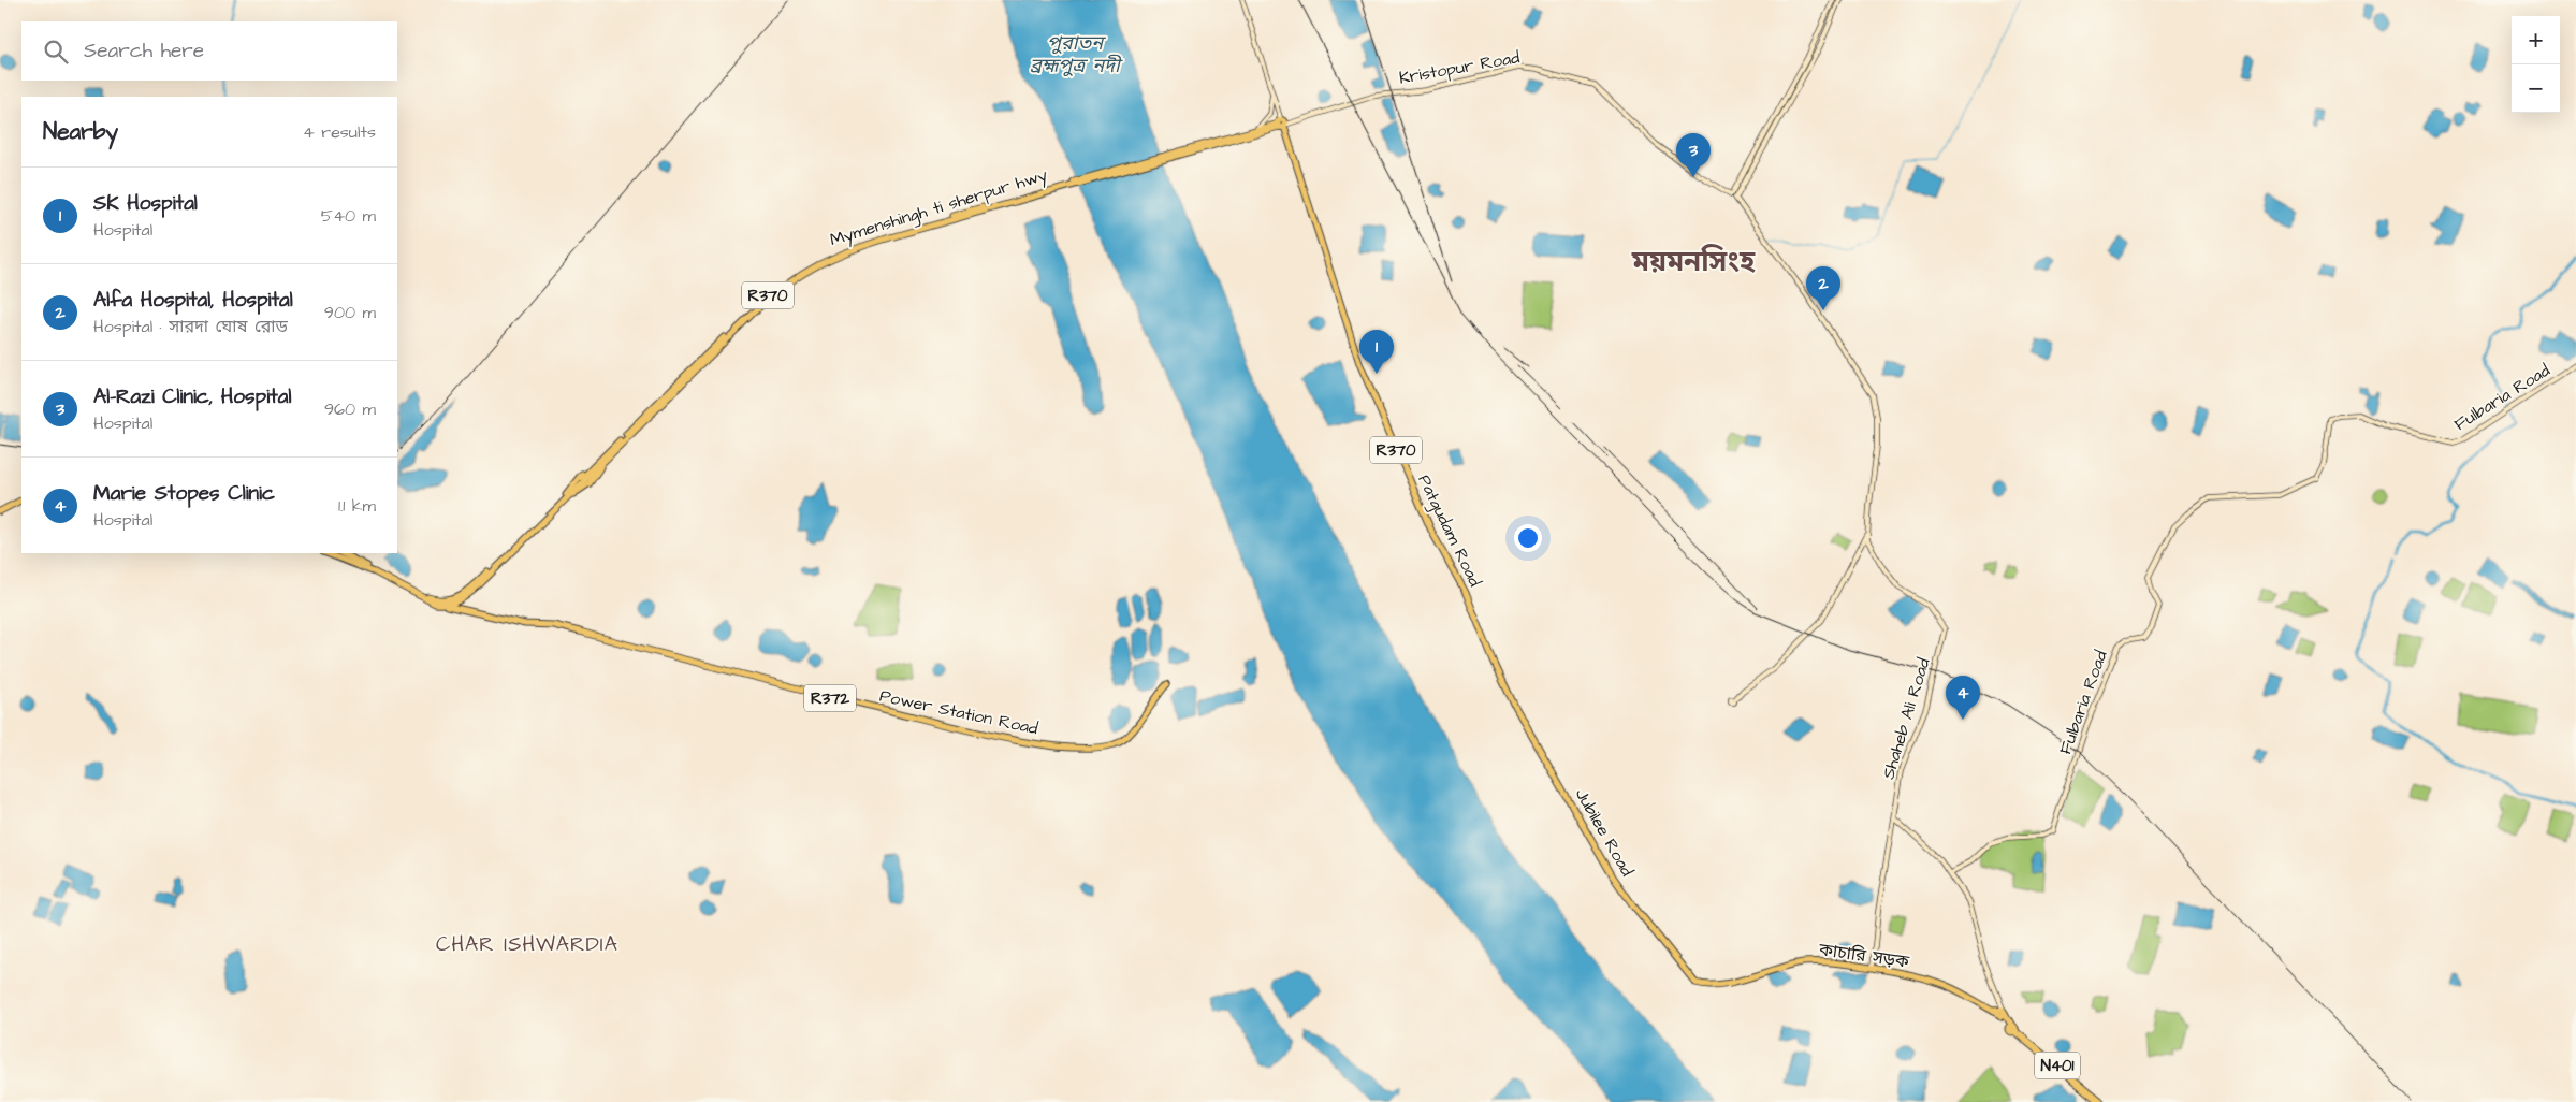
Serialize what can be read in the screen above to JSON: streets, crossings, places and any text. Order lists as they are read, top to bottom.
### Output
{
  "streets": {
    "highway": ["N401"],
    "main road": [
      "Kristopur Road",
      "Mymenshingh ti sherpur hwy",
      "R370",
      "Fulbaria Road",
      "Patgudam Road",
      "R372",
      "Power Station Road",
      "Shaheb Ali Road",
      "Jubilee Road",
      "কাচারি সড়ক"
    ]
  },
  "crossings": [
    ["Kristopur Road", "Mymenshingh ti sherpur hwy"],
    ["Kristopur Road", "Patgudam Road"],
    ["Patgudam Road", "Jubilee Road"],
    ["Shaheb Ali Road", "কাচারি সড়ক"],
    ["Jubilee Road", "কাচারি সড়ক"],
    ["কাচারি সড়ক", "N401"]
  ],
  "districts": ["ময়মনসিংহ", "CHAR ISHWARDIA"],
  "water": ["পুরাতন ব্রহ্মপুত্র নদী"],
  "page": {
    "map_buttons": ["+", "−"],
    "search": "Search here",
    "heading": ["Nearby", "4 results"],
    "pins": [
      "3",
      "2",
      "1",
      "4"
    ],
    "list": [
      {
        "mark": "1",
        "name": "SK Hospital",
        "note": "Hospital",
        "value": "540 m"
      },
      {
        "mark": "2",
        "name": "Alfa Hospital, Hospital",
        "note": "Hospital · সারদা ঘোষ রোড",
        "value": "900 m"
      },
      {
        "mark": "3",
        "name": "Al-Razi Clinic, Hospital",
        "note": "Hospital",
        "value": "960 m"
      },
      {
        "mark": "4",
        "name": "Marie Stopes Clinic",
        "note": "Hospital",
        "value": "1.1 km"
      }
    ]
  }
}
